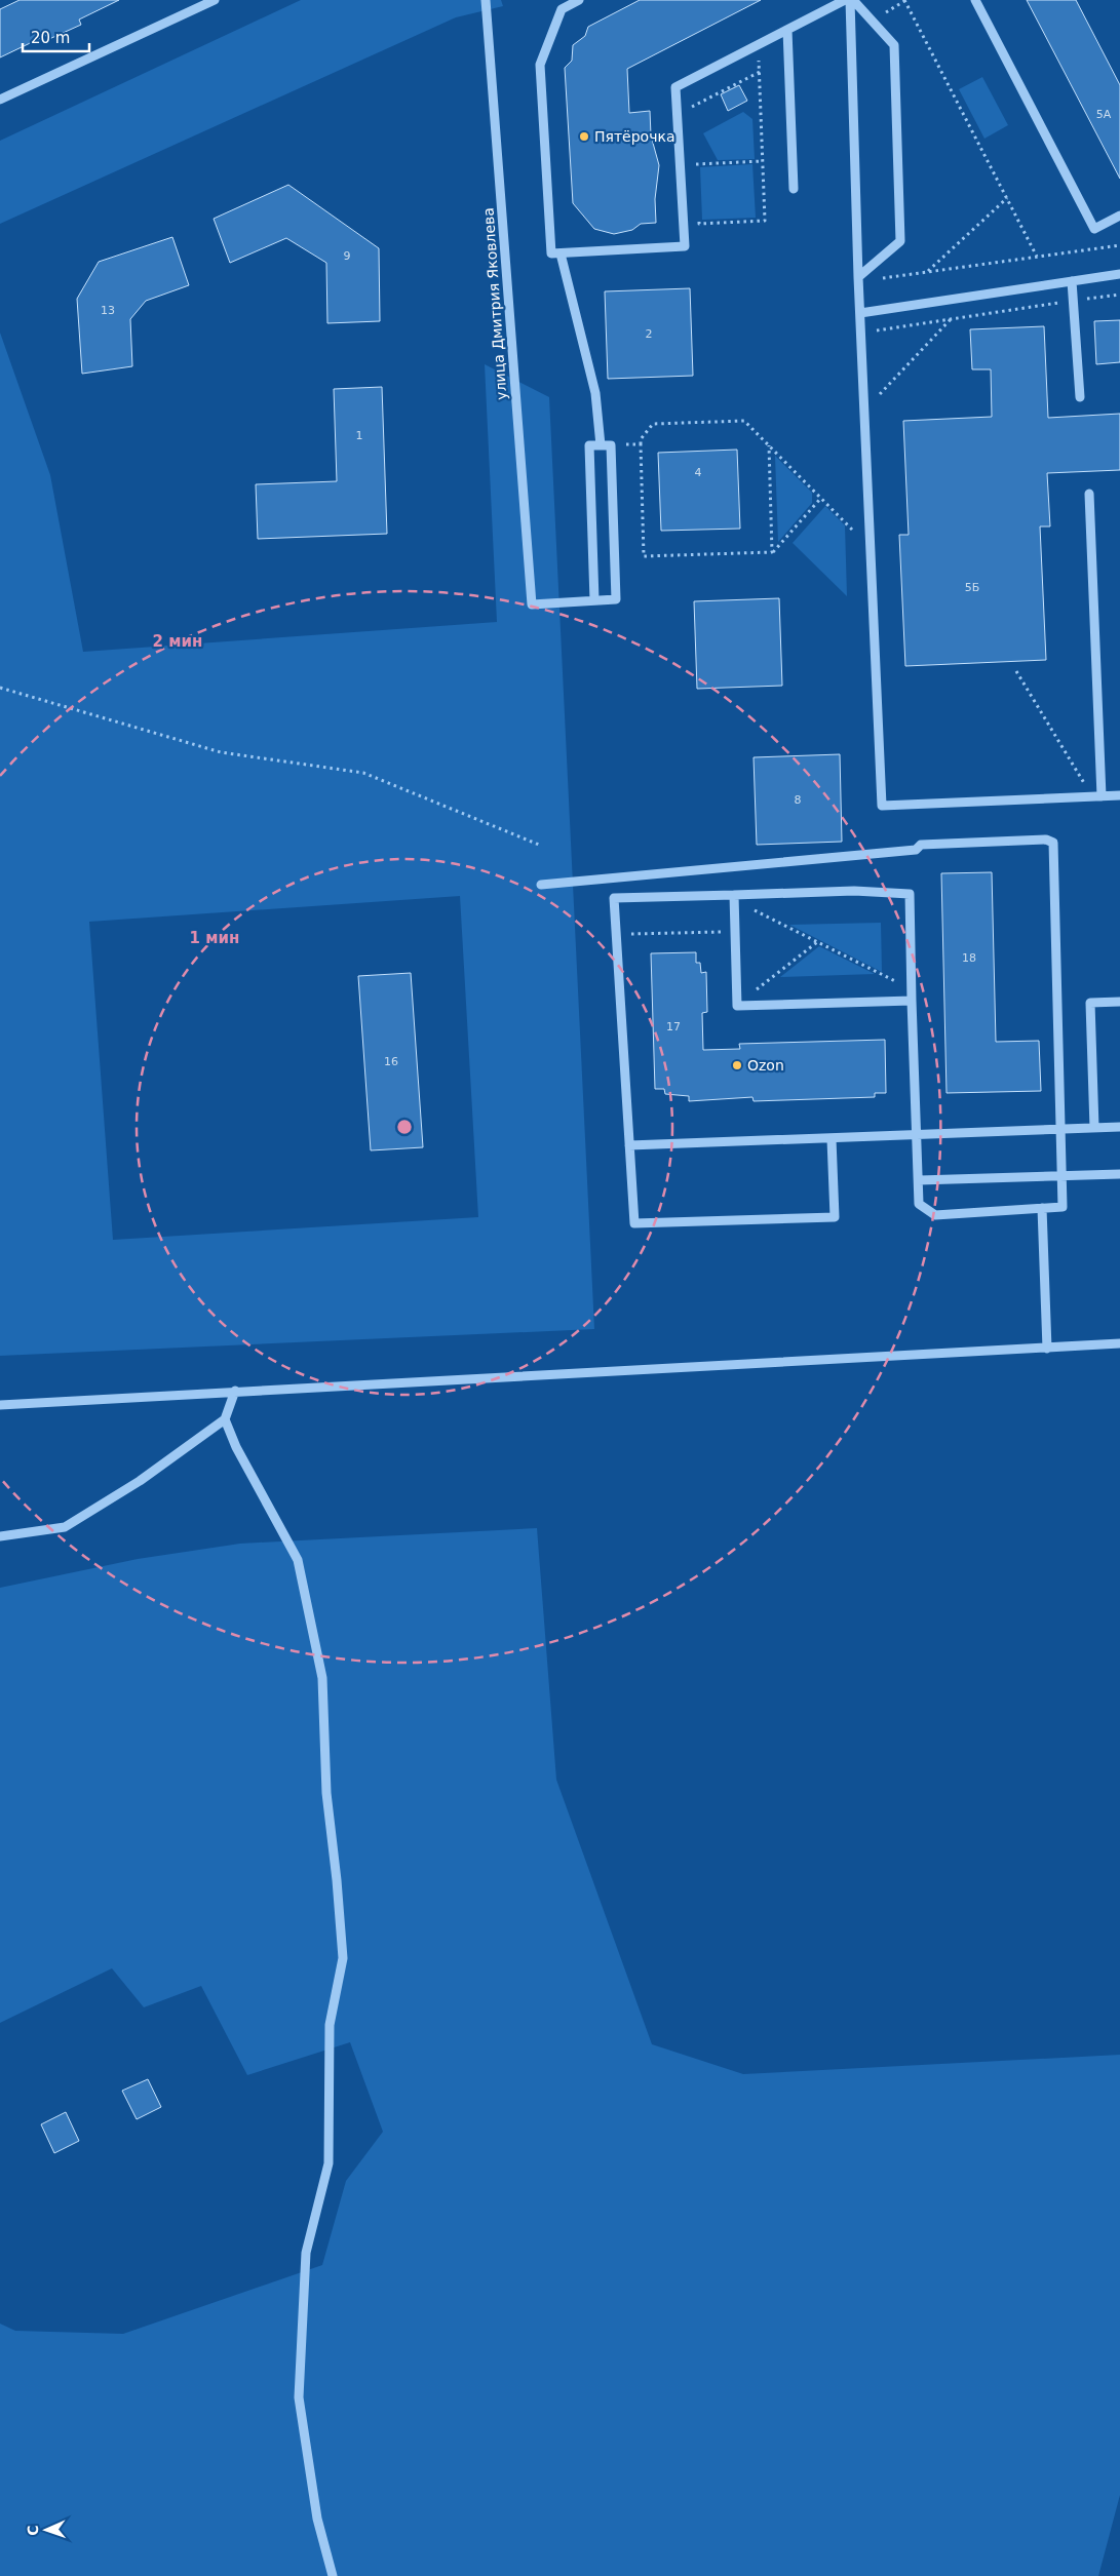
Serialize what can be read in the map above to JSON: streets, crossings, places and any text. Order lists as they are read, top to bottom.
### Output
{
  "streets": {
    "street": ["улица Дмитрия Яковлева"]
  },
  "places": ["Пятёрочка", "Ozon"],
  "house_numbers": [
    "5А",
    "9",
    "13",
    "2",
    "1",
    "4",
    "5Б",
    "8",
    "18",
    "17",
    "16"
  ],
  "scale_bar": "20 m",
  "north": "left",
  "rings": ["2 мин", "1 мин"]
}
